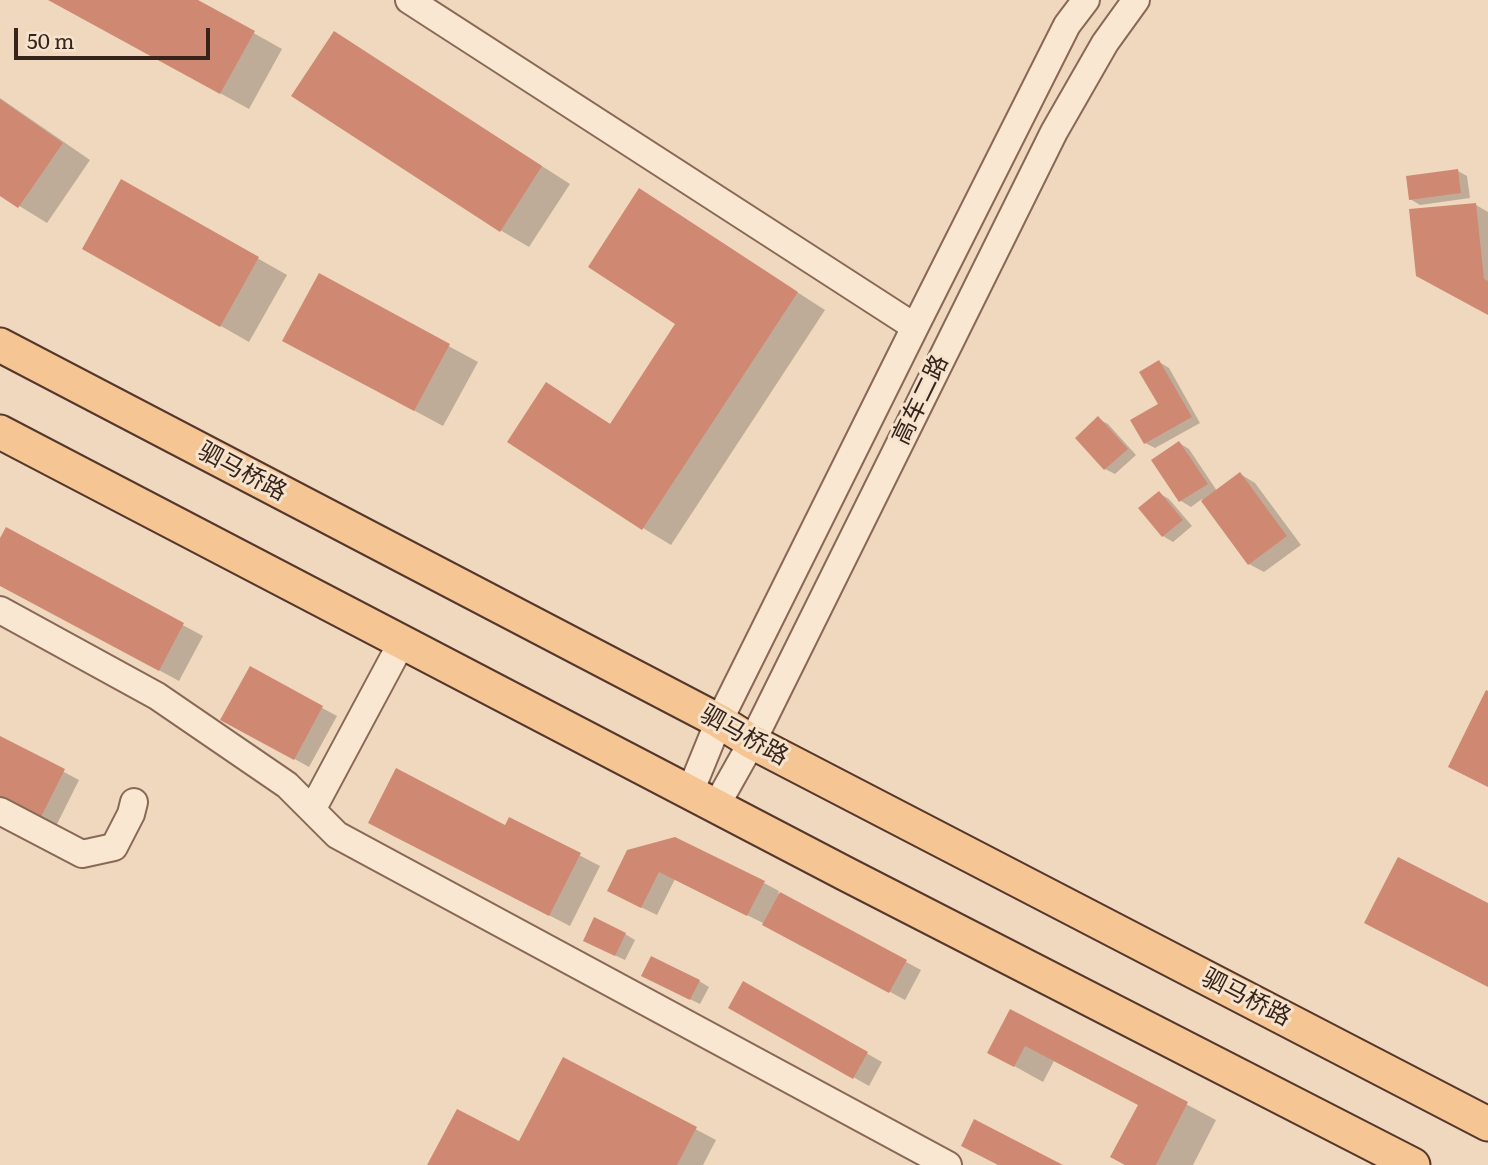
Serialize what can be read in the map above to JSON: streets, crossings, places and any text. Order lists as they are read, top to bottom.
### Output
{
  "streets": {
    "main road": ["驷马桥路"],
    "street": ["高车二路"]
  },
  "crossings": [
    ["高车二路", "驷马桥路"]
  ],
  "scale_bar": "50 m"
}
